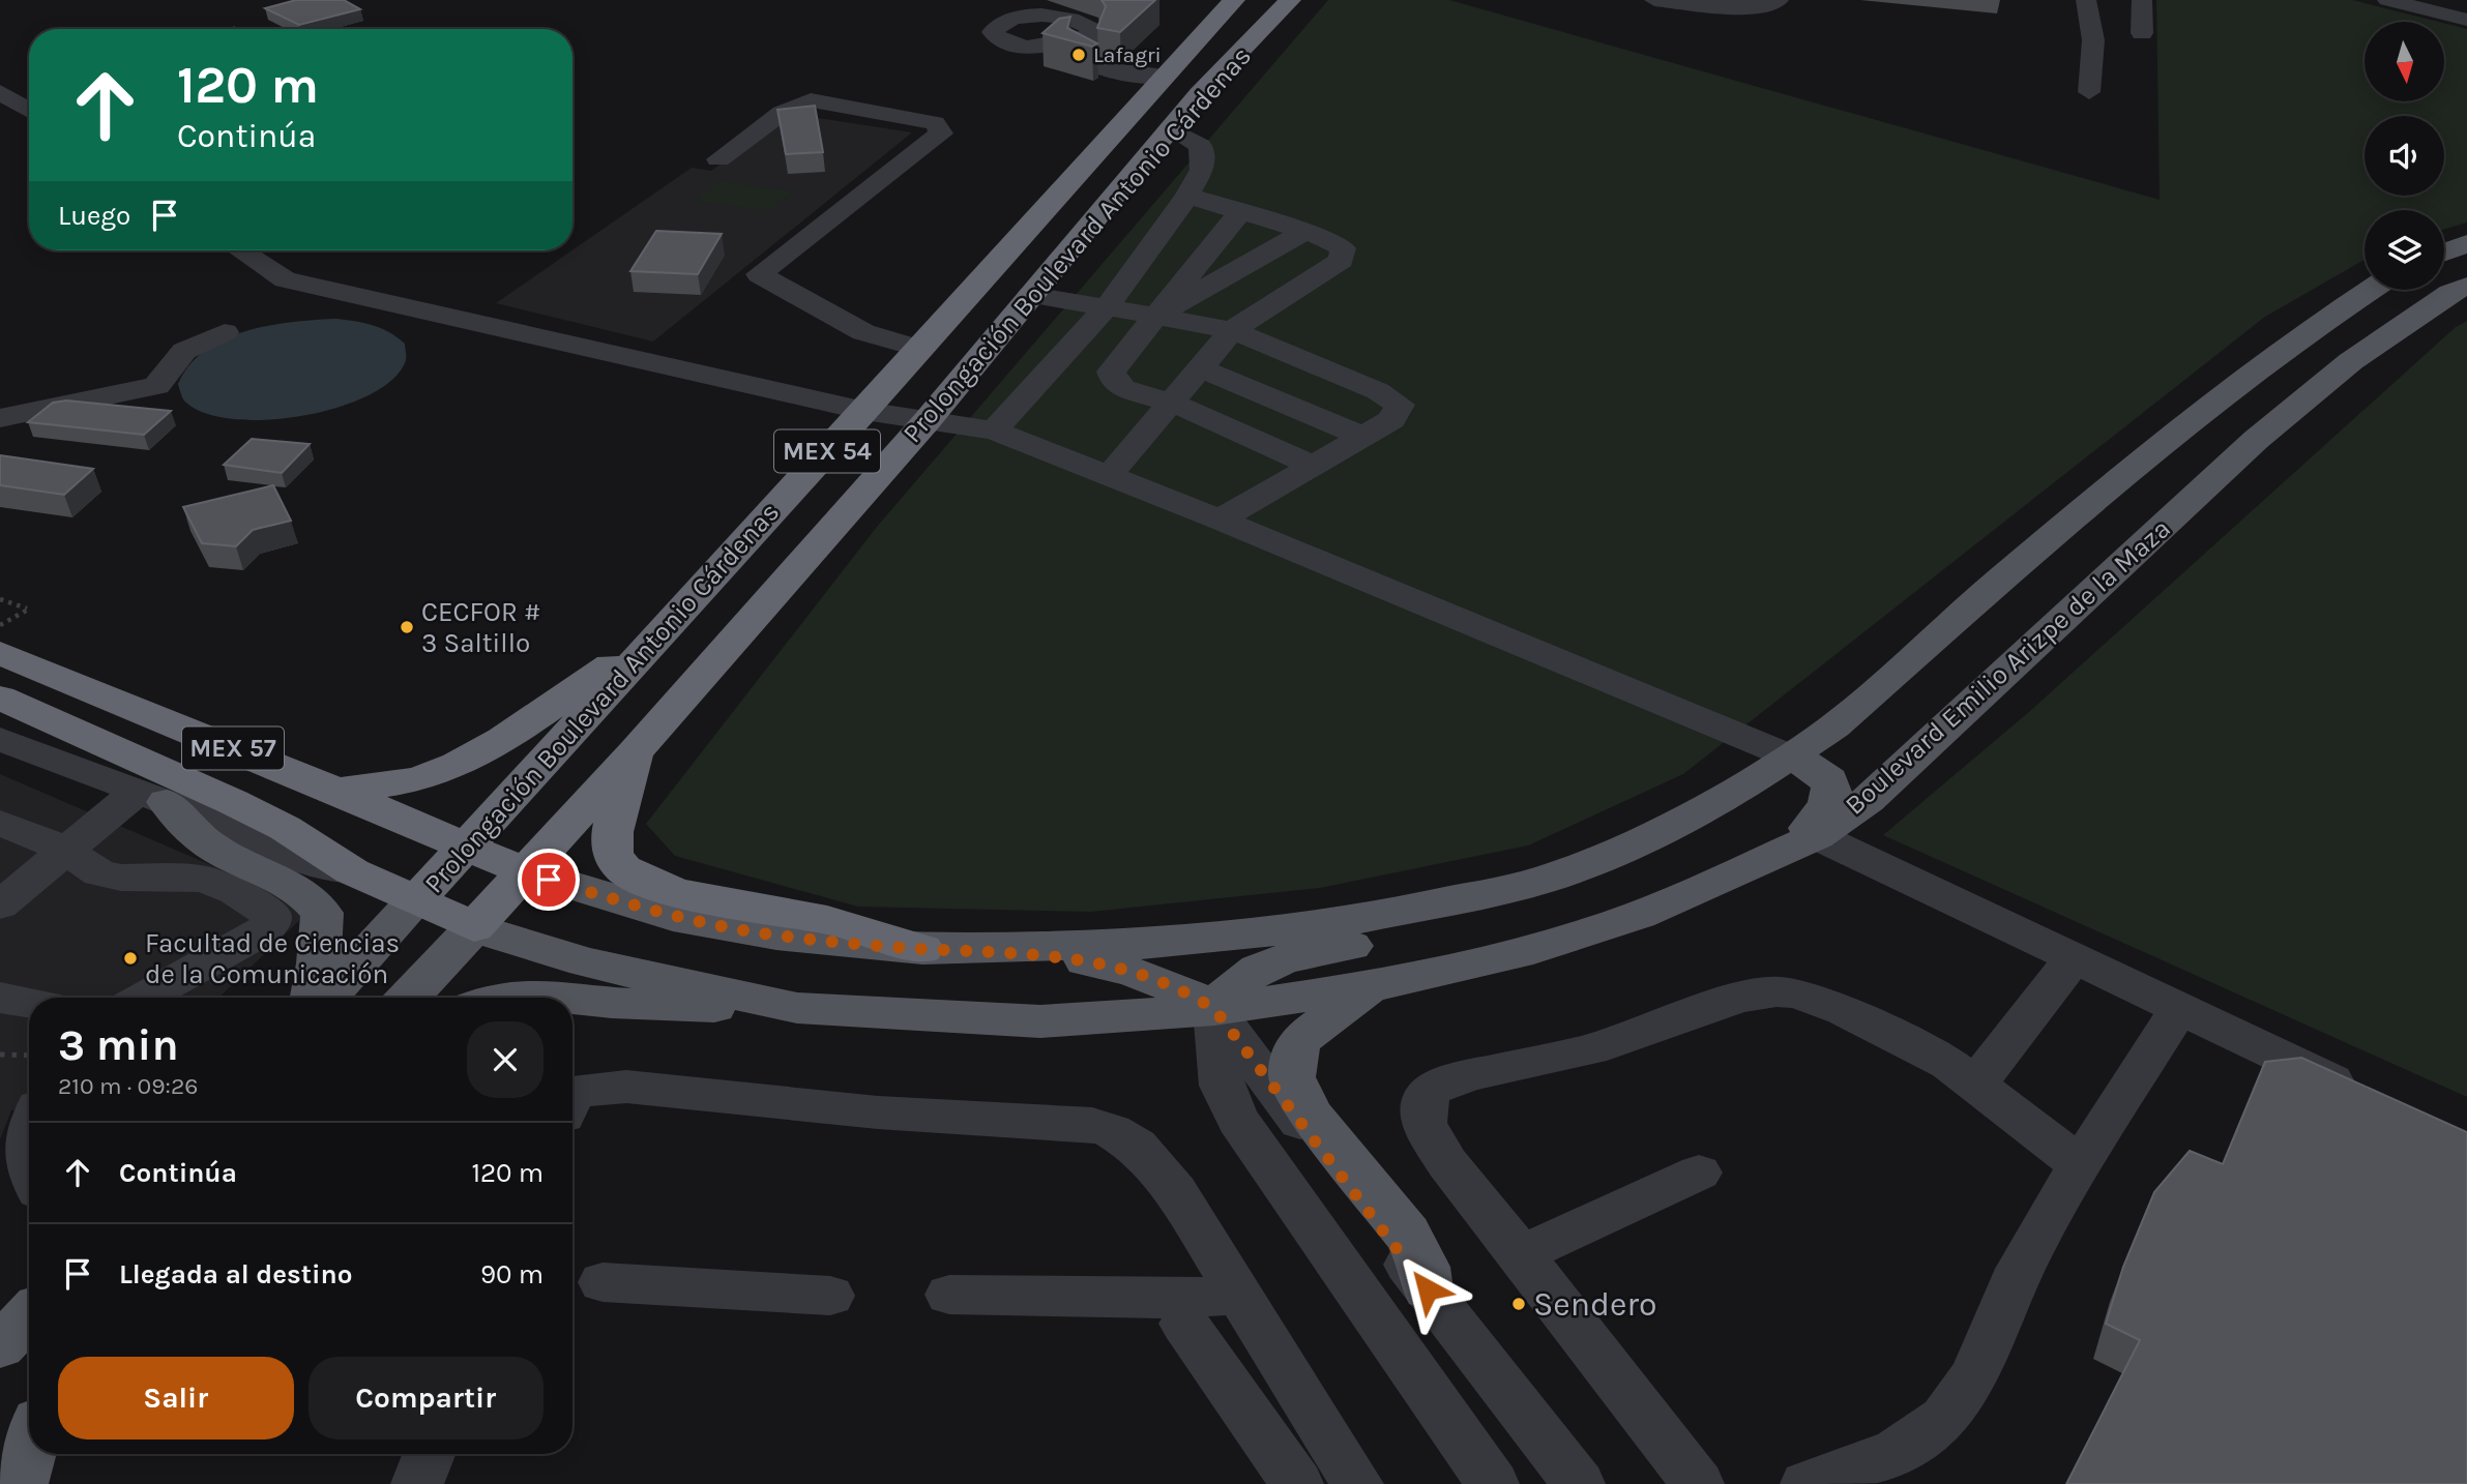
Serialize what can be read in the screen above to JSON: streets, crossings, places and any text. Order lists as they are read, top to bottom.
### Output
{
  "streets": {
    "highway": [
      "Prolongación Boulevard Antonio Cárdenas",
      "MEX 54",
      "Boulevard Emilio Arizpe de la Maza",
      "MEX 57"
    ]
  },
  "crossings": [
    ["Prolongación Boulevard Antonio Cárdenas", "Boulevard Emilio Arizpe de la Maza"],
    ["Prolongación Boulevard Antonio Cárdenas", "MEX 57"]
  ],
  "places": [
    "Lafagri",
    "CECFOR # 3 Saltillo",
    "Facultad de Ciencias de la Comunicación",
    "Sendero"
  ],
  "north": "bottom",
  "page": {
    "turn": ["120 m", "Continúa"],
    "then": "Luego",
    "heading": ["3 min", "210 m · 09:26"],
    "list": [
      {
        "name": "Continúa",
        "value": "120 m"
      },
      {
        "name": "Llegada al destino",
        "value": "90 m"
      }
    ],
    "buttons": ["Salir", "Compartir"]
  }
}
